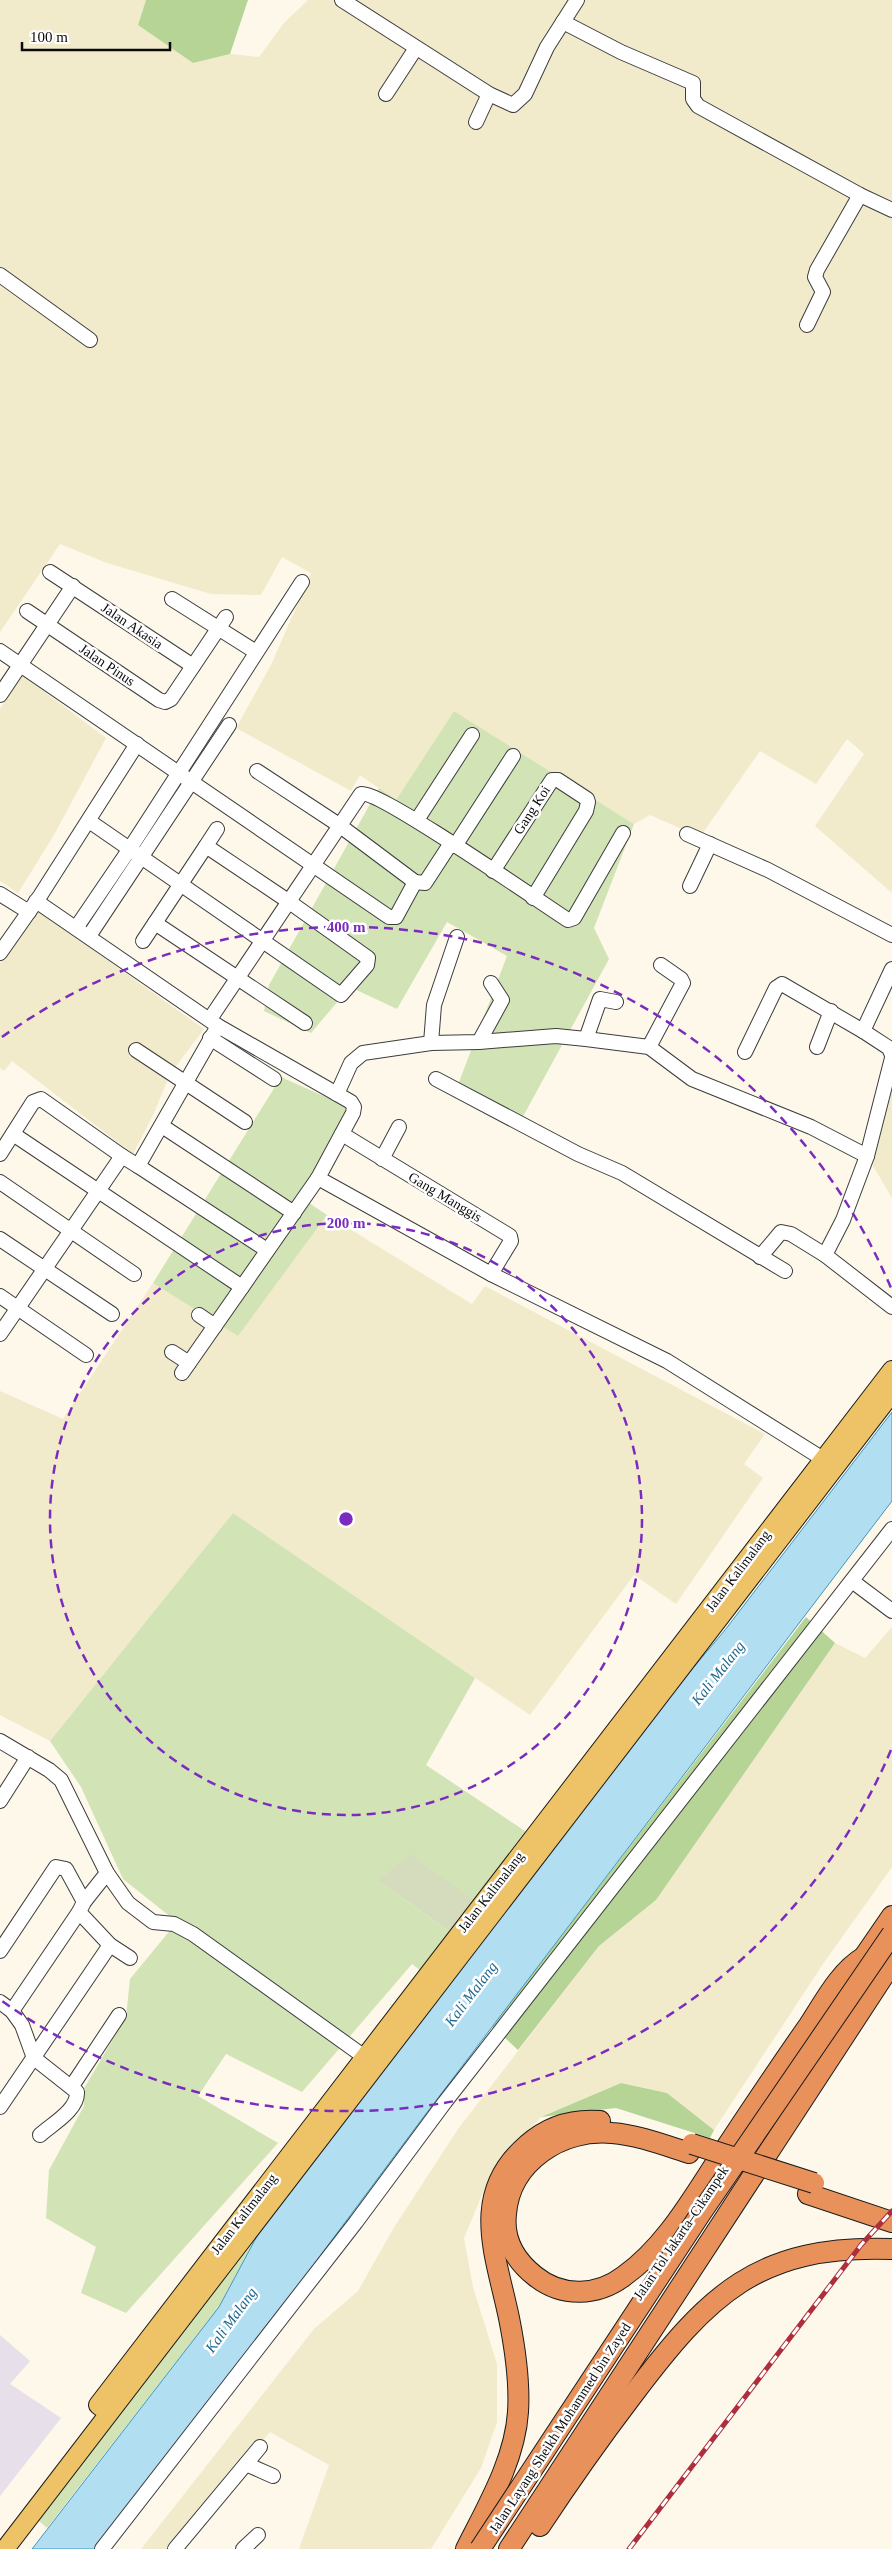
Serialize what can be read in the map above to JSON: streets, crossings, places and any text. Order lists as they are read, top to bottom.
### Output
{
  "streets": {
    "highway": ["Jalan Tol Jakarta–Cikampek", "Jalan Layang Sheikh Mohammed bin Zayed"],
    "main road": ["Jalan Kalimalang"],
    "street": [
      "Jalan Akasia",
      "Jalan Pinus",
      "Gang Koi",
      "Gang Manggis"
    ]
  },
  "crossings": [
    ["Jalan Akasia", "Jalan Pinus"]
  ],
  "water": ["Kali Malang"],
  "scale_bar": "100 m",
  "rings": ["400 m", "200 m"]
}
